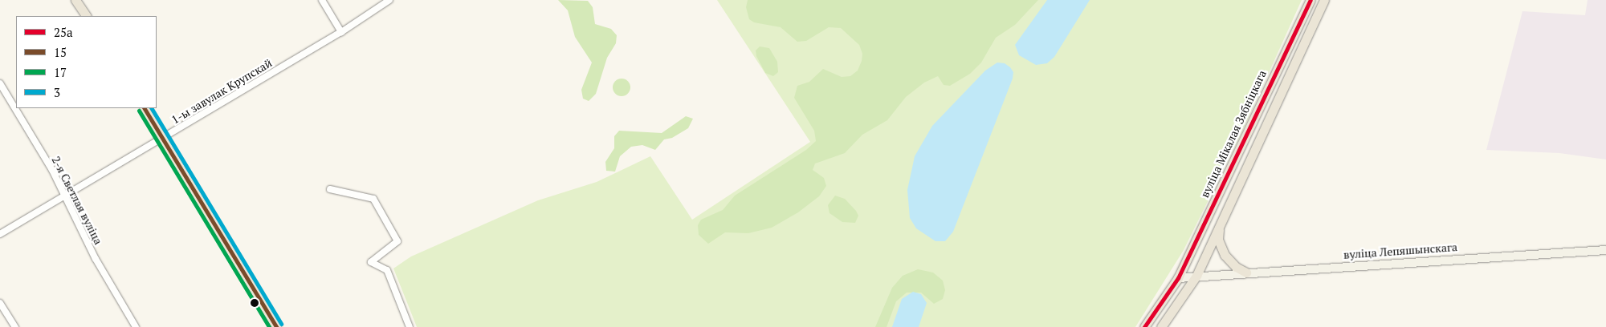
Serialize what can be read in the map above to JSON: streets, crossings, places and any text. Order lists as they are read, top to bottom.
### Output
{
  "streets": {
    "main road": ["вуліца Мікалая Зябніцкага", "вуліца Лепяшынскага"],
    "street": ["1-ы завулак Крупскай", "2-я Светлая вуліца"]
  },
  "crossings": [
    ["1-ы завулак Крупскай", "2-я Светлая вуліца"],
    ["вуліца Мікалая Зябніцкага", "вуліца Лепяшынскага"]
  ],
  "lines": [
    "transit line 25а",
    "transit line 15",
    "transit line 3",
    "transit line 17"
  ],
  "legend": [
    "25а",
    "15",
    "17",
    "3"
  ]
}
